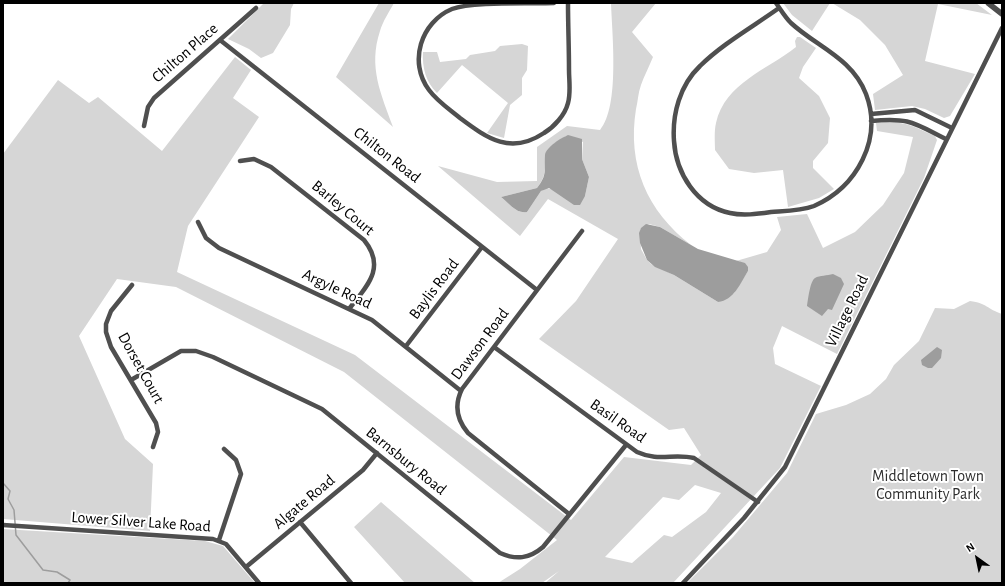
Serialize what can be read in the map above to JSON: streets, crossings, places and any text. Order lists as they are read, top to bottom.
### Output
{
  "streets": {
    "street": [
      "Chilton Place",
      "Chilton Road",
      "Barley Court",
      "Argyle Road",
      "Baylis Road",
      "Village Road",
      "Dawson Road",
      "Dorset Court",
      "Basil Road",
      "Barnsbury Road",
      "Algate Road",
      "Lower Silver Lake Road"
    ]
  },
  "crossings": [
    ["Chilton Place", "Chilton Road"],
    ["Chilton Road", "Baylis Road"],
    ["Chilton Road", "Dawson Road"],
    ["Barley Court", "Argyle Road"],
    ["Argyle Road", "Baylis Road"],
    ["Argyle Road", "Dawson Road"],
    ["Village Road", "Basil Road"],
    ["Dawson Road", "Basil Road"],
    ["Dawson Road", "Barnsbury Road"],
    ["Dorset Court", "Barnsbury Road"],
    ["Basil Road", "Barnsbury Road"],
    ["Barnsbury Road", "Algate Road"],
    ["Algate Road", "Lower Silver Lake Road"]
  ],
  "parks": ["Middletown Town Community Park"],
  "north": "top left"
}
